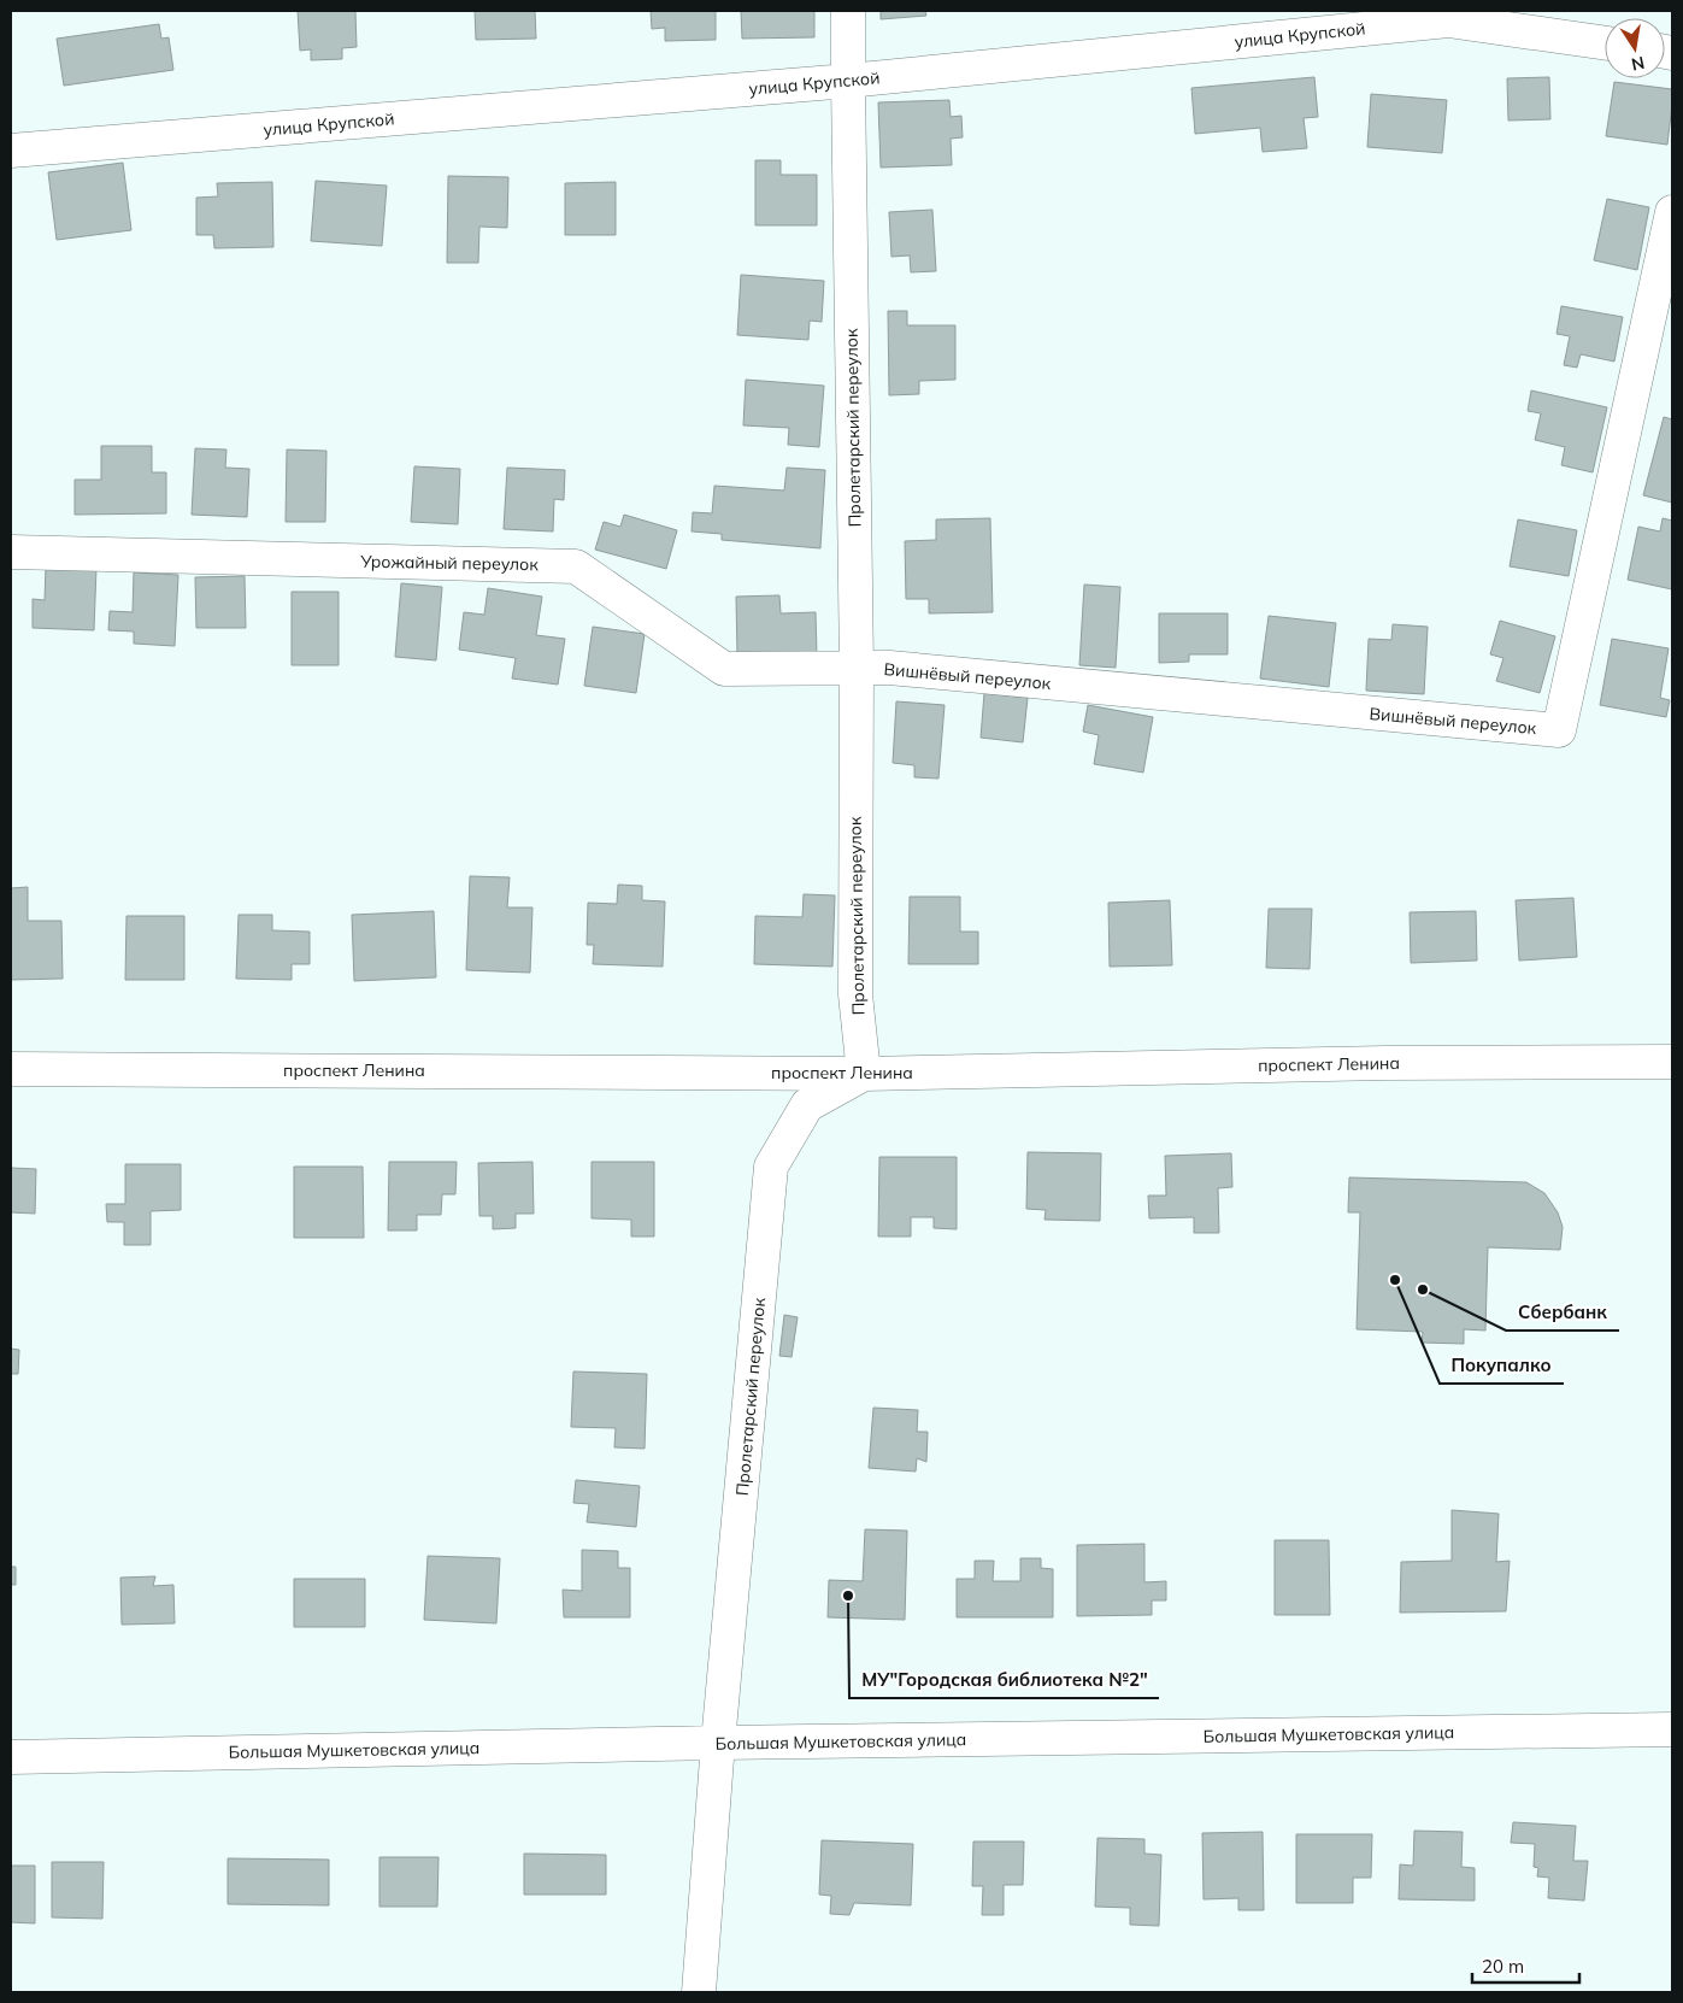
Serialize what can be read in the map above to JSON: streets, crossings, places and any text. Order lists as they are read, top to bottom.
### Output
{
  "streets": {
    "street": [
      "улица Крупской",
      "Пролетарский переулок",
      "Урожайный переулок",
      "Вишнёвый переулок",
      "проспект Ленина",
      "Большая Мушкетовская улица"
    ]
  },
  "crossings": [
    ["улица Крупской", "Пролетарский переулок"],
    ["Пролетарский переулок", "Урожайный переулок"],
    ["Пролетарский переулок", "Вишнёвый переулок"],
    ["Пролетарский переулок", "проспект Ленина"],
    ["Пролетарский переулок", "Большая Мушкетовская улица"],
    ["Урожайный переулок", "Вишнёвый переулок"]
  ],
  "places": ["Покупалко", "Сбербанк", "МУ\"Городская библиотека №2\""],
  "scale_bar": "20 m",
  "north": "bottom"
}
